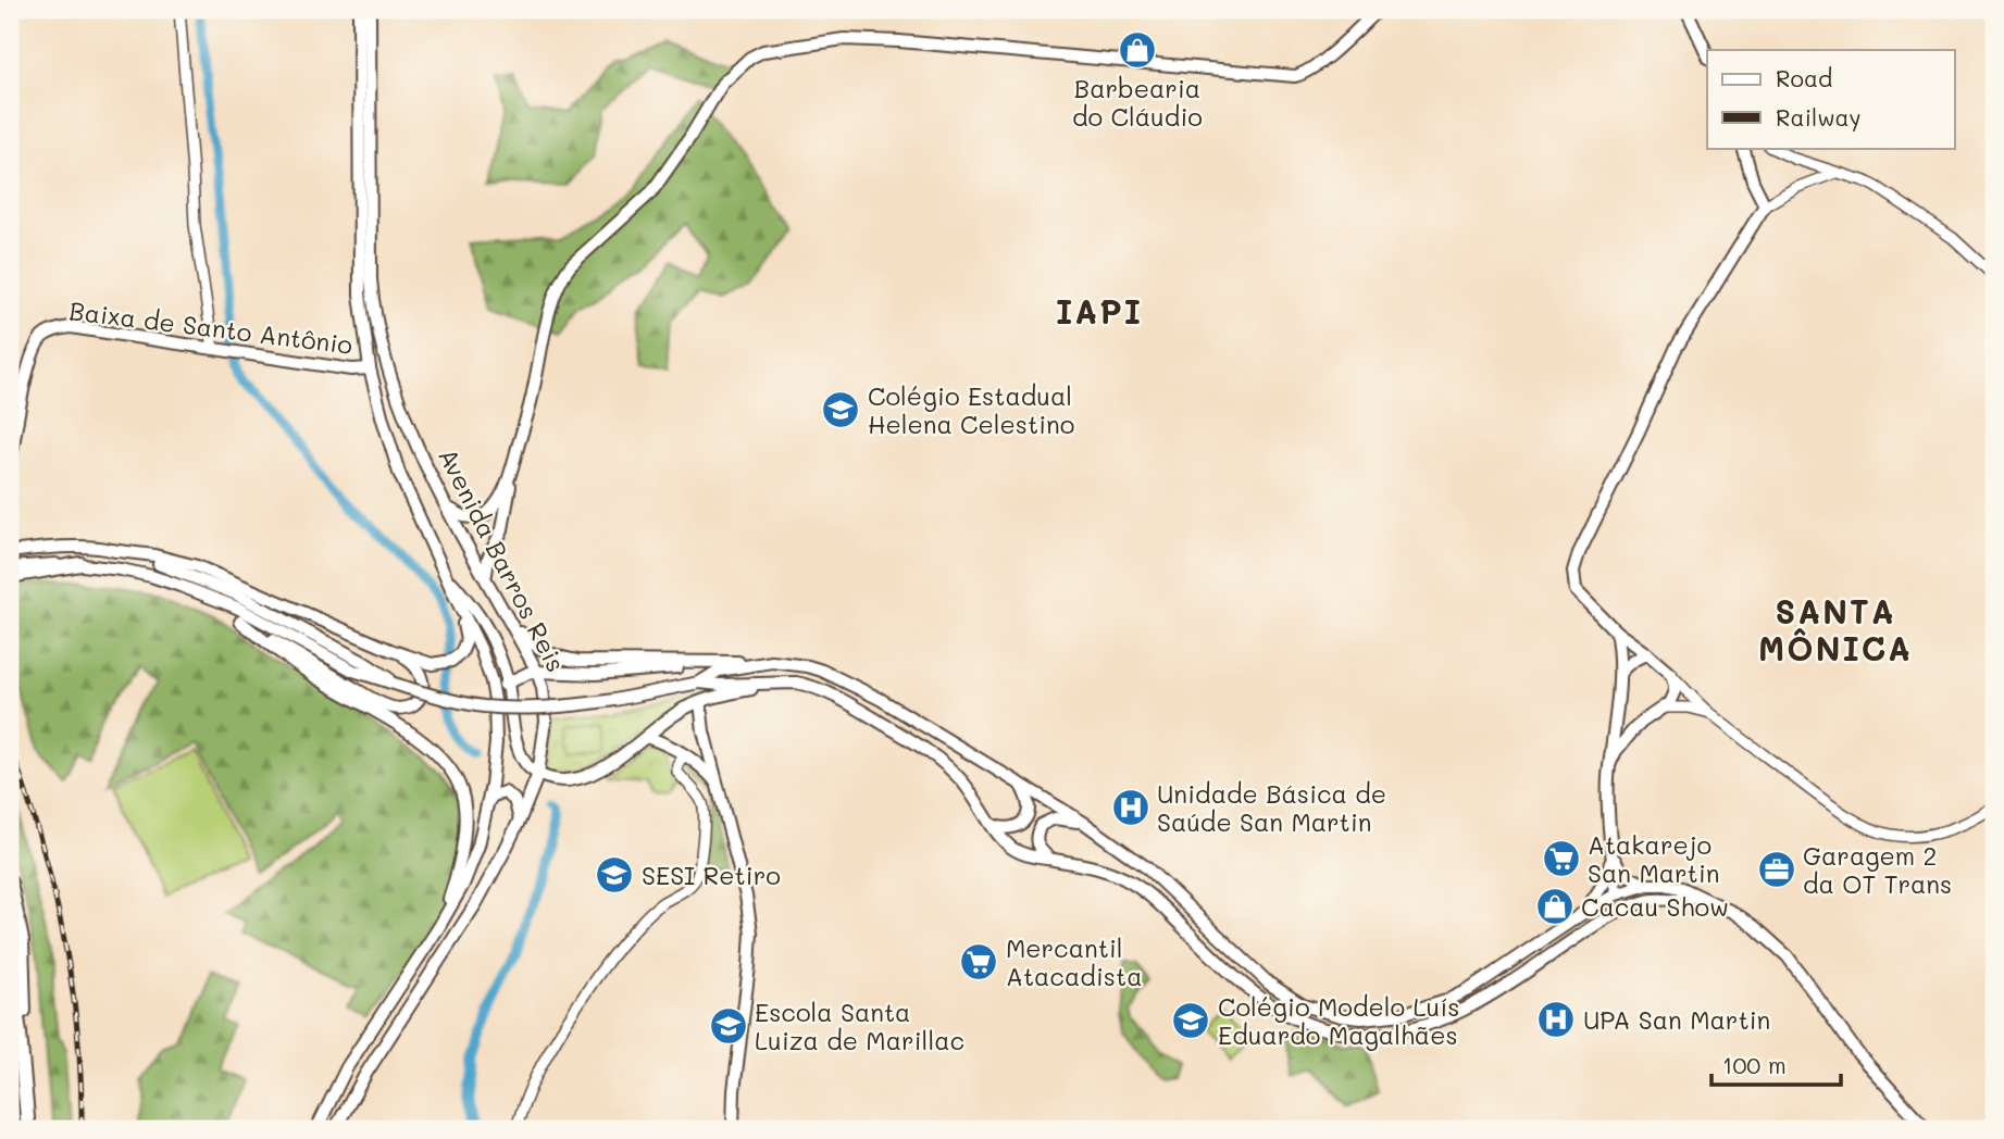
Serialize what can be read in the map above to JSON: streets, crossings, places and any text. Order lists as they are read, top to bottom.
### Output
{
  "streets": {
    "main road": ["Baixa de Santo Antônio", "Avenida Barros Reis"]
  },
  "crossings": [
    ["Baixa de Santo Antônio", "Avenida Barros Reis"]
  ],
  "districts": ["IAPI", "SANTA MÔNICA"],
  "places": {
    "shop": ["Barbearia do Cláudio", "Cacau Show"],
    "school or university": [
      "Colégio Estadual Helena Celestino",
      "SESI Retiro",
      "Colégio Modelo Luís Eduardo Magalhães",
      "Escola Santa Luiza de Marillac"
    ],
    "hospital": ["Unidade Básica de Saúde San Martin", "UPA San Martin"],
    "supermarket": ["Atakarejo San Martin", "Mercantil Atacadista"],
    "office": ["Garagem 2 da OT Trans"]
  },
  "legend": ["Road", "Railway"],
  "scale_bar": "100 m"
}
